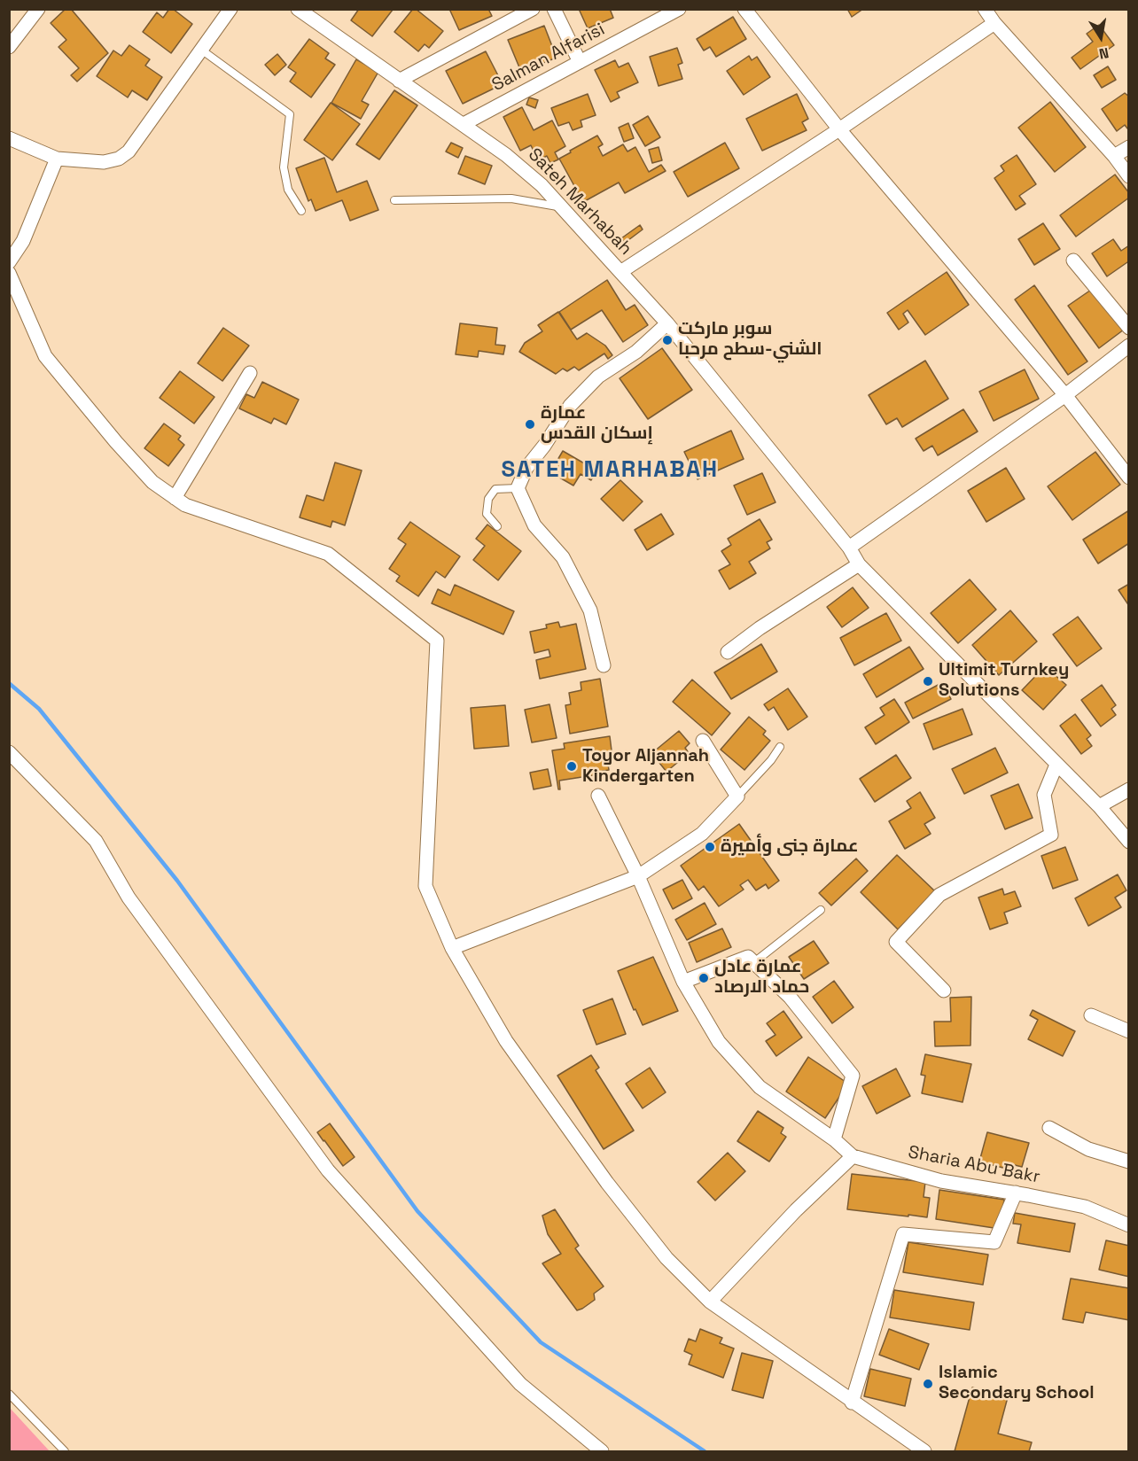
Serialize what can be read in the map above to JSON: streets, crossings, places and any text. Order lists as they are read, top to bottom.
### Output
{
  "streets": {
    "street": ["Salman Alfarisi", "Sateh Marhabah", "Sharia Abu Bakr"]
  },
  "crossings": [
    ["Salman Alfarisi", "Sateh Marhabah"]
  ],
  "districts": ["SATEH MARHABAH"],
  "places": [
    "سوبر ماركت الشني-سطح مرحبا",
    "عمارة إسكان القدس",
    "Ultimit Turnkey Solutions",
    "Toyor Aljannah Kindergarten",
    "عمارة جنى وأميرة",
    "عمارة عادل حماد الارصاد",
    "Islamic Secondary School"
  ],
  "north": "bottom"
}
